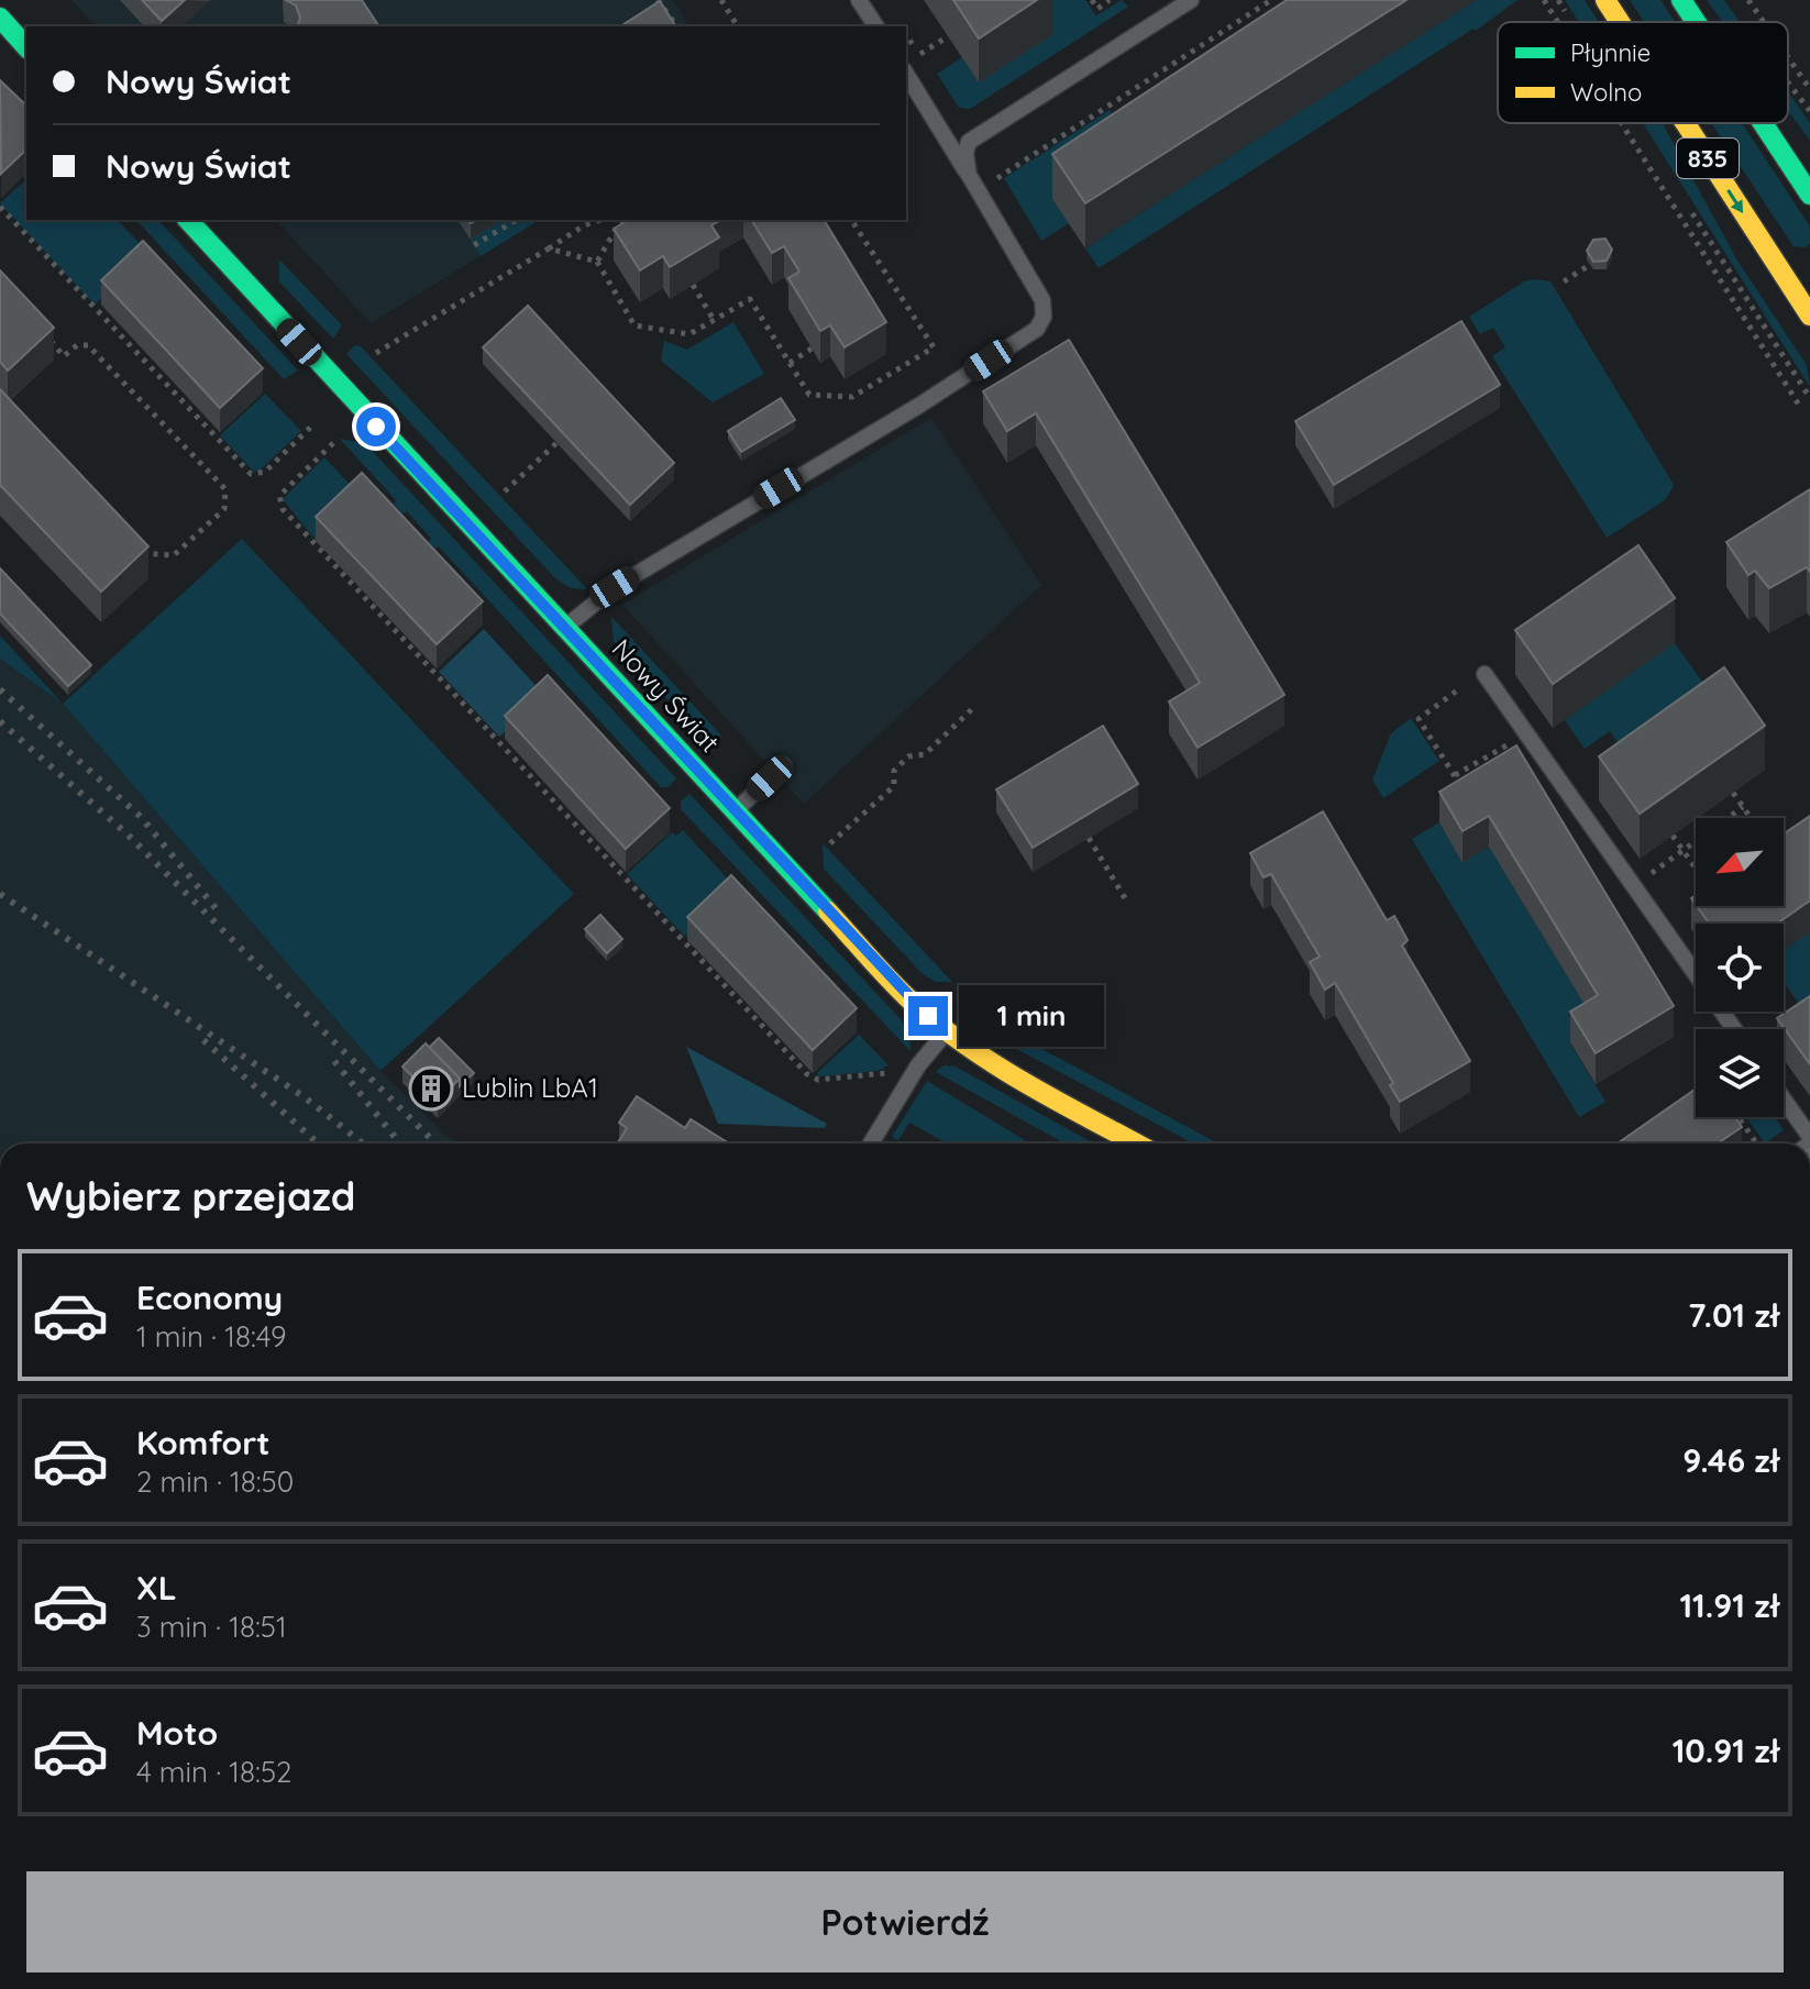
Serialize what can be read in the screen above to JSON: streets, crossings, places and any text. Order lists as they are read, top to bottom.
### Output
{
  "streets": {
    "street": ["835", "Nowy Świat"]
  },
  "places": {
    "building": ["Lublin LbA1"]
  },
  "legend": ["Płynnie", "Wolno"],
  "north": "bottom left",
  "page": {
    "banner": ["Nowy Świat", "Nowy Świat"],
    "bubble": "1 min",
    "heading": "Wybierz przejazd",
    "list": [
      {
        "name": "Economy",
        "note": "1 min · 18:49",
        "value": "7.01 zł"
      },
      {
        "name": "Komfort",
        "note": "2 min · 18:50",
        "value": "9.46 zł"
      },
      {
        "name": "XL",
        "note": "3 min · 18:51",
        "value": "11.91 zł"
      },
      {
        "name": "Moto",
        "note": "4 min · 18:52",
        "value": "10.91 zł"
      }
    ],
    "buttons": "Potwierdź"
  }
}
